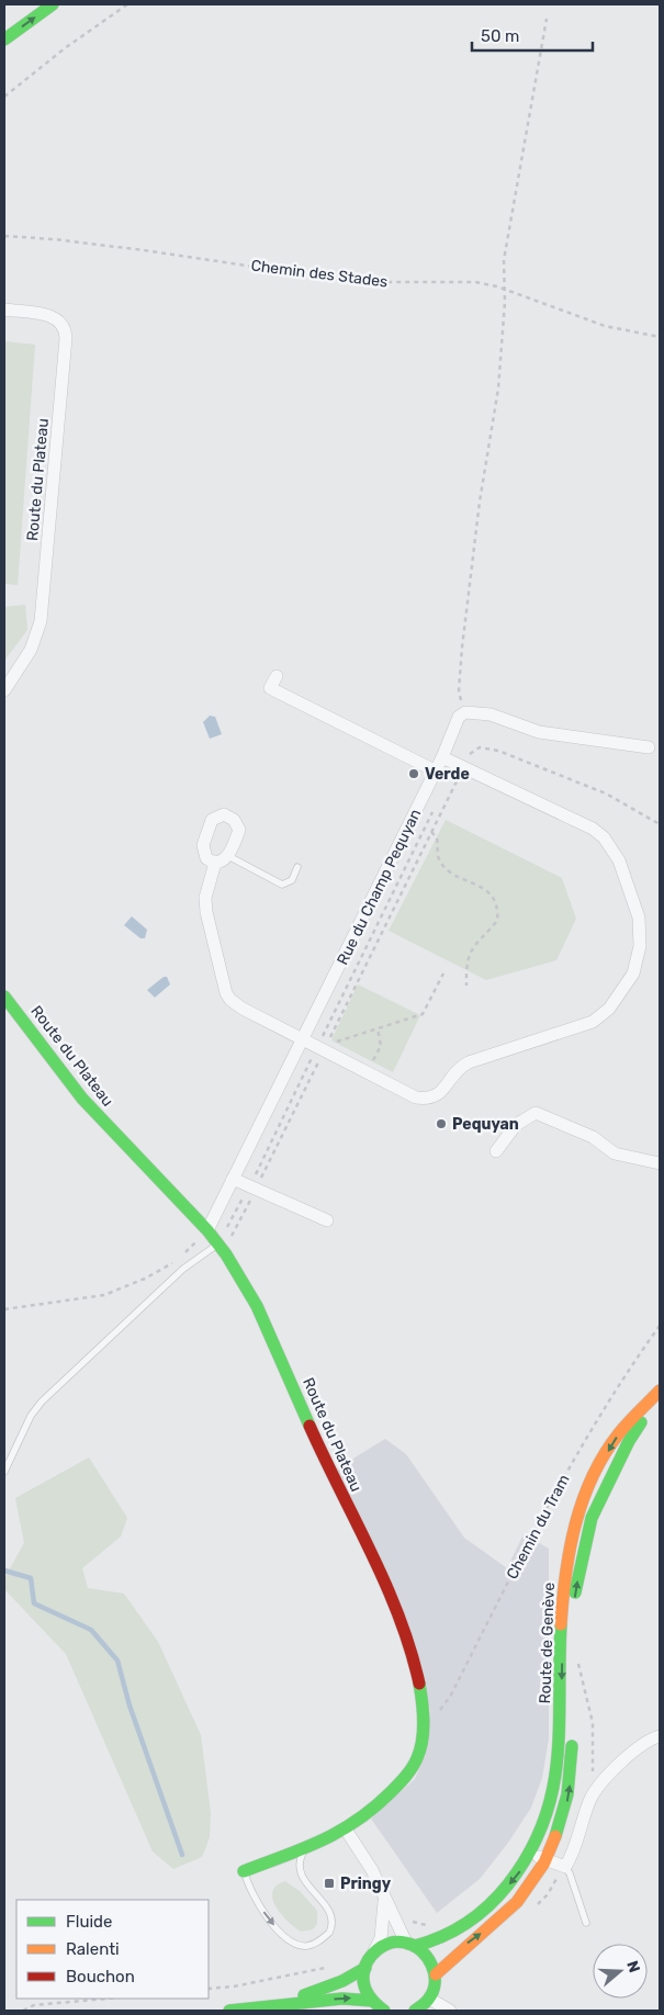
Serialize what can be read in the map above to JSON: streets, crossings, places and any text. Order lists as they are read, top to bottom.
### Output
{
  "streets": {
    "main road": ["Route du Plateau", "Route de Genève"],
    "street": ["Rue du Champ Pequyan"],
    "path": ["Chemin des Stades", "Chemin du Tram"]
  },
  "crossings": [
    ["Route du Plateau", "Rue du Champ Pequyan"]
  ],
  "places": {
    "other": ["Verde", "Pequyan"],
    "transit": ["Pringy"]
  },
  "legend": ["Fluide", "Ralenti", "Bouchon"],
  "scale_bar": "50 m",
  "north": "right"
}
